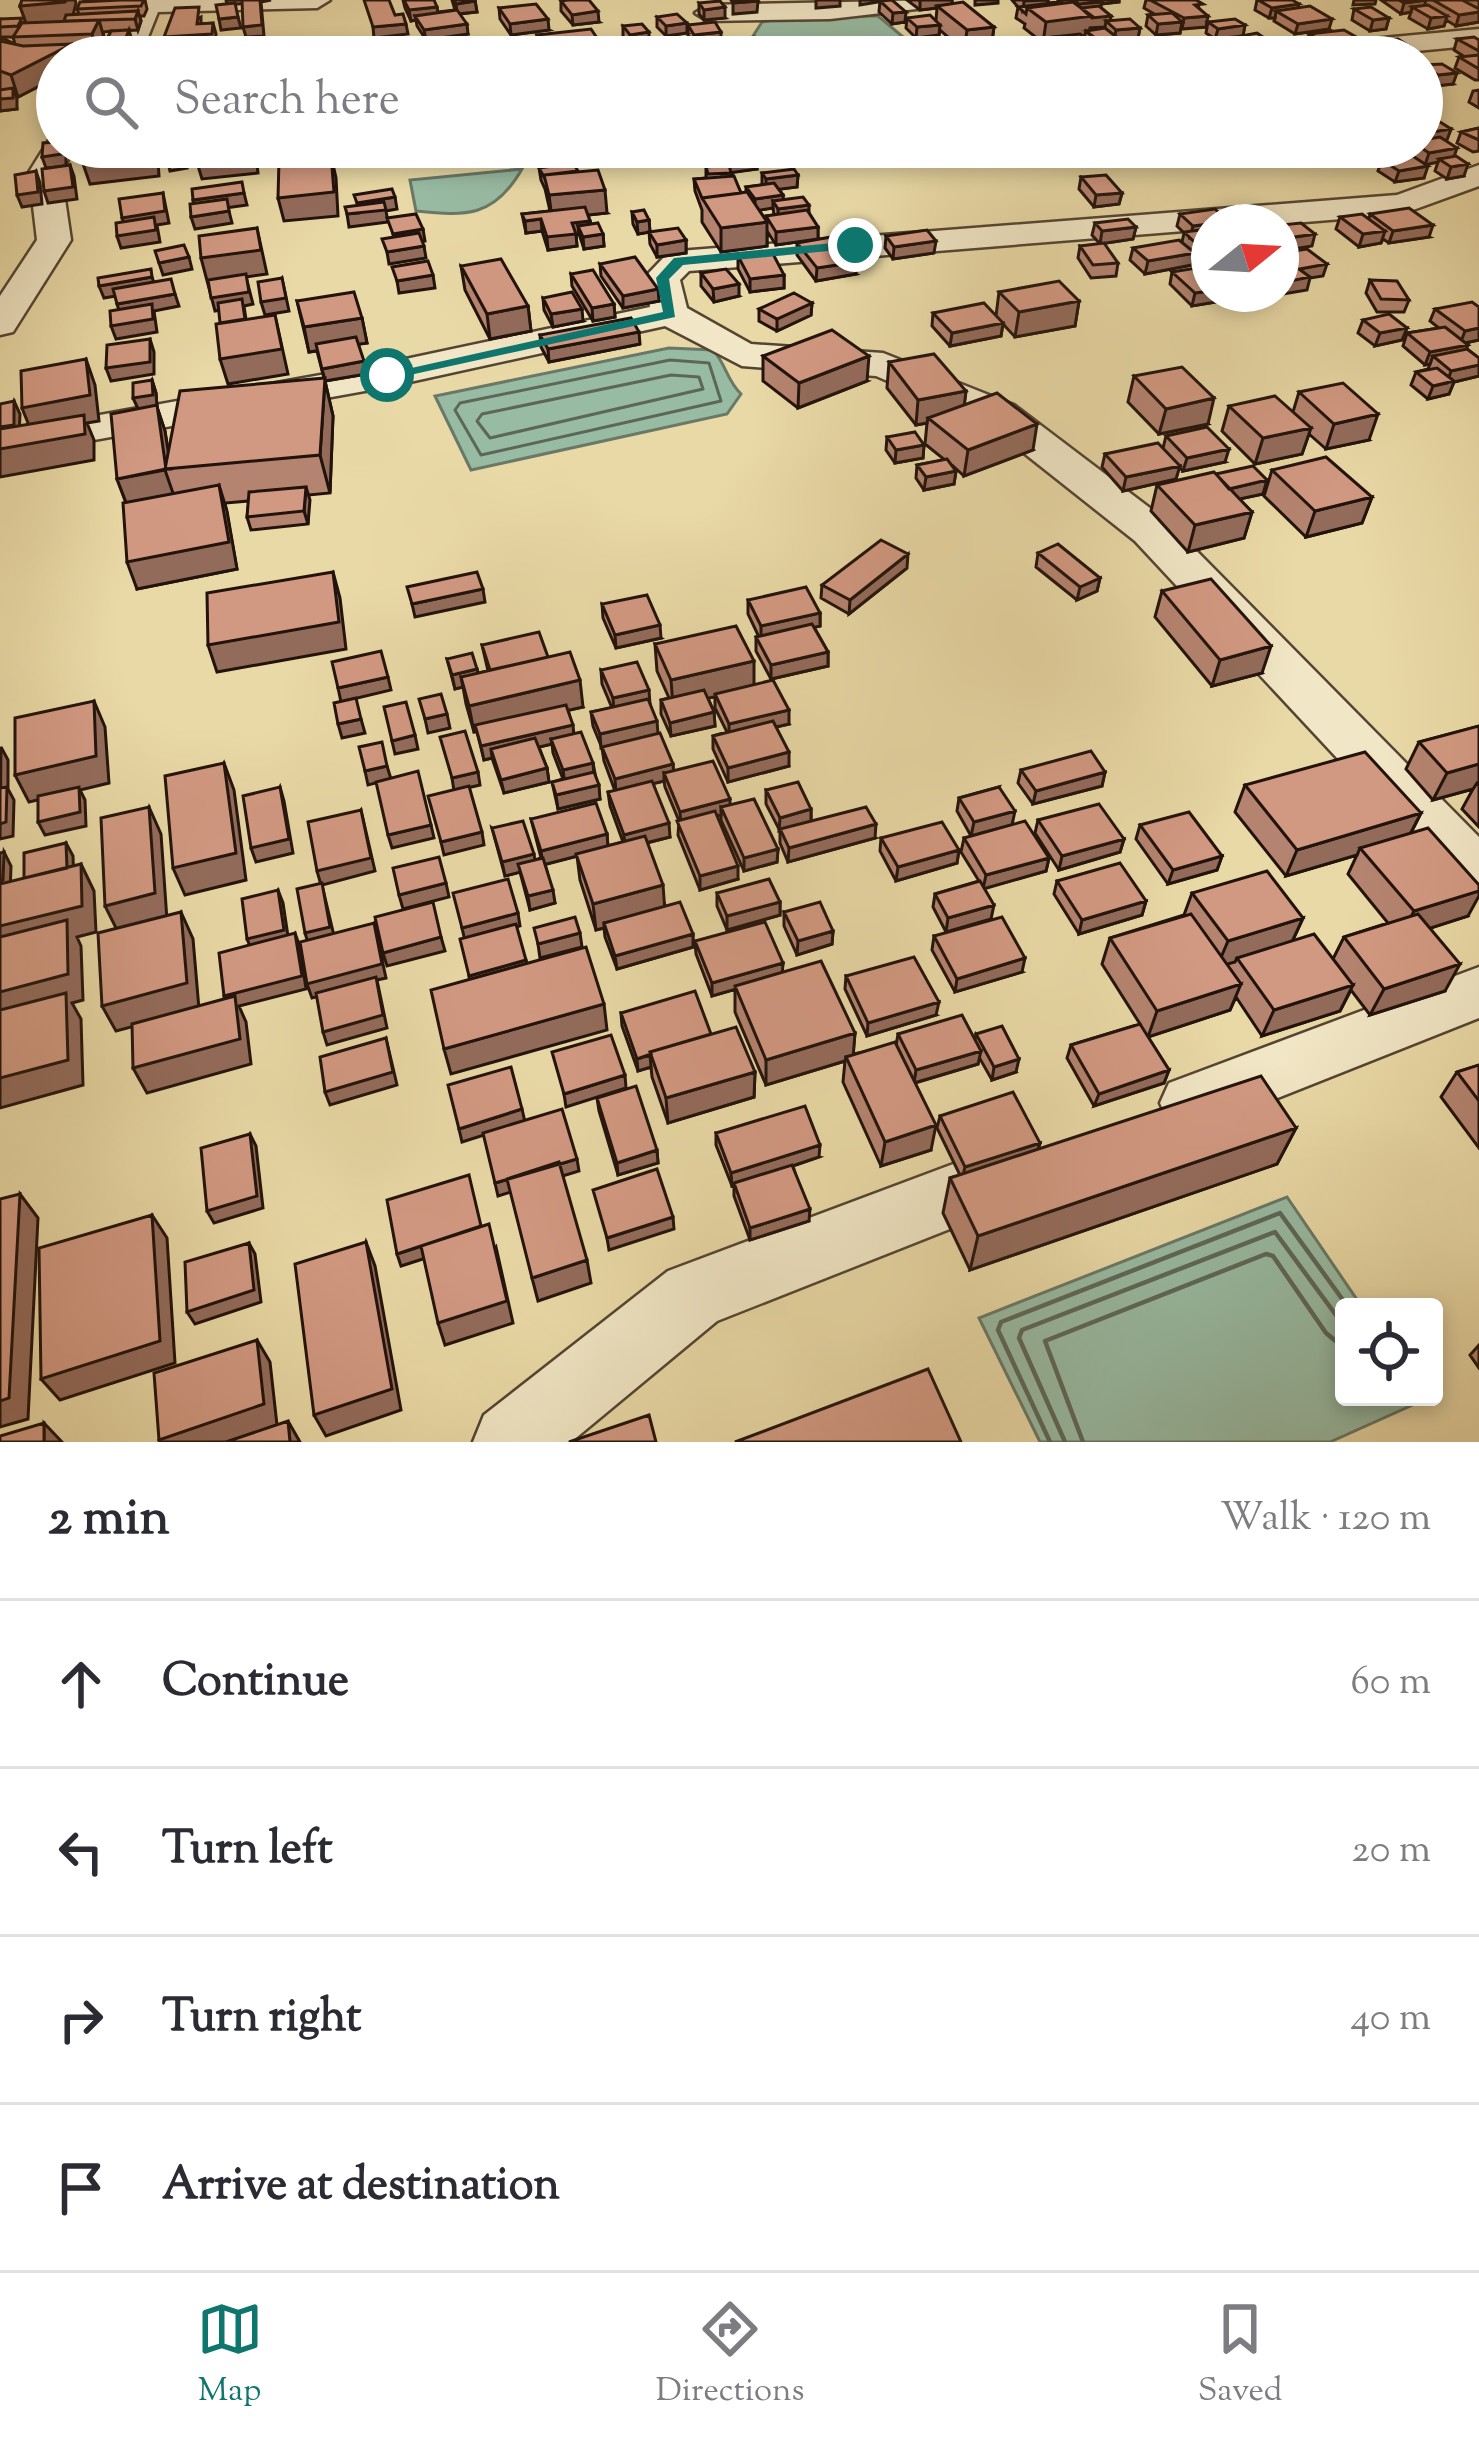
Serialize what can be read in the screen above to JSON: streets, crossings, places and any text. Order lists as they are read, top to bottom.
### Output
{
  "north": "right",
  "page": {
    "search": "Search here",
    "heading": ["2 min", "Walk · 120 m"],
    "list": [
      ["Continue", "60 m"],
      ["Turn left", "20 m"],
      ["Turn right", "40 m"],
      "Arrive at destination"
    ],
    "nav": ["Map", "Directions", "Saved"]
  }
}
